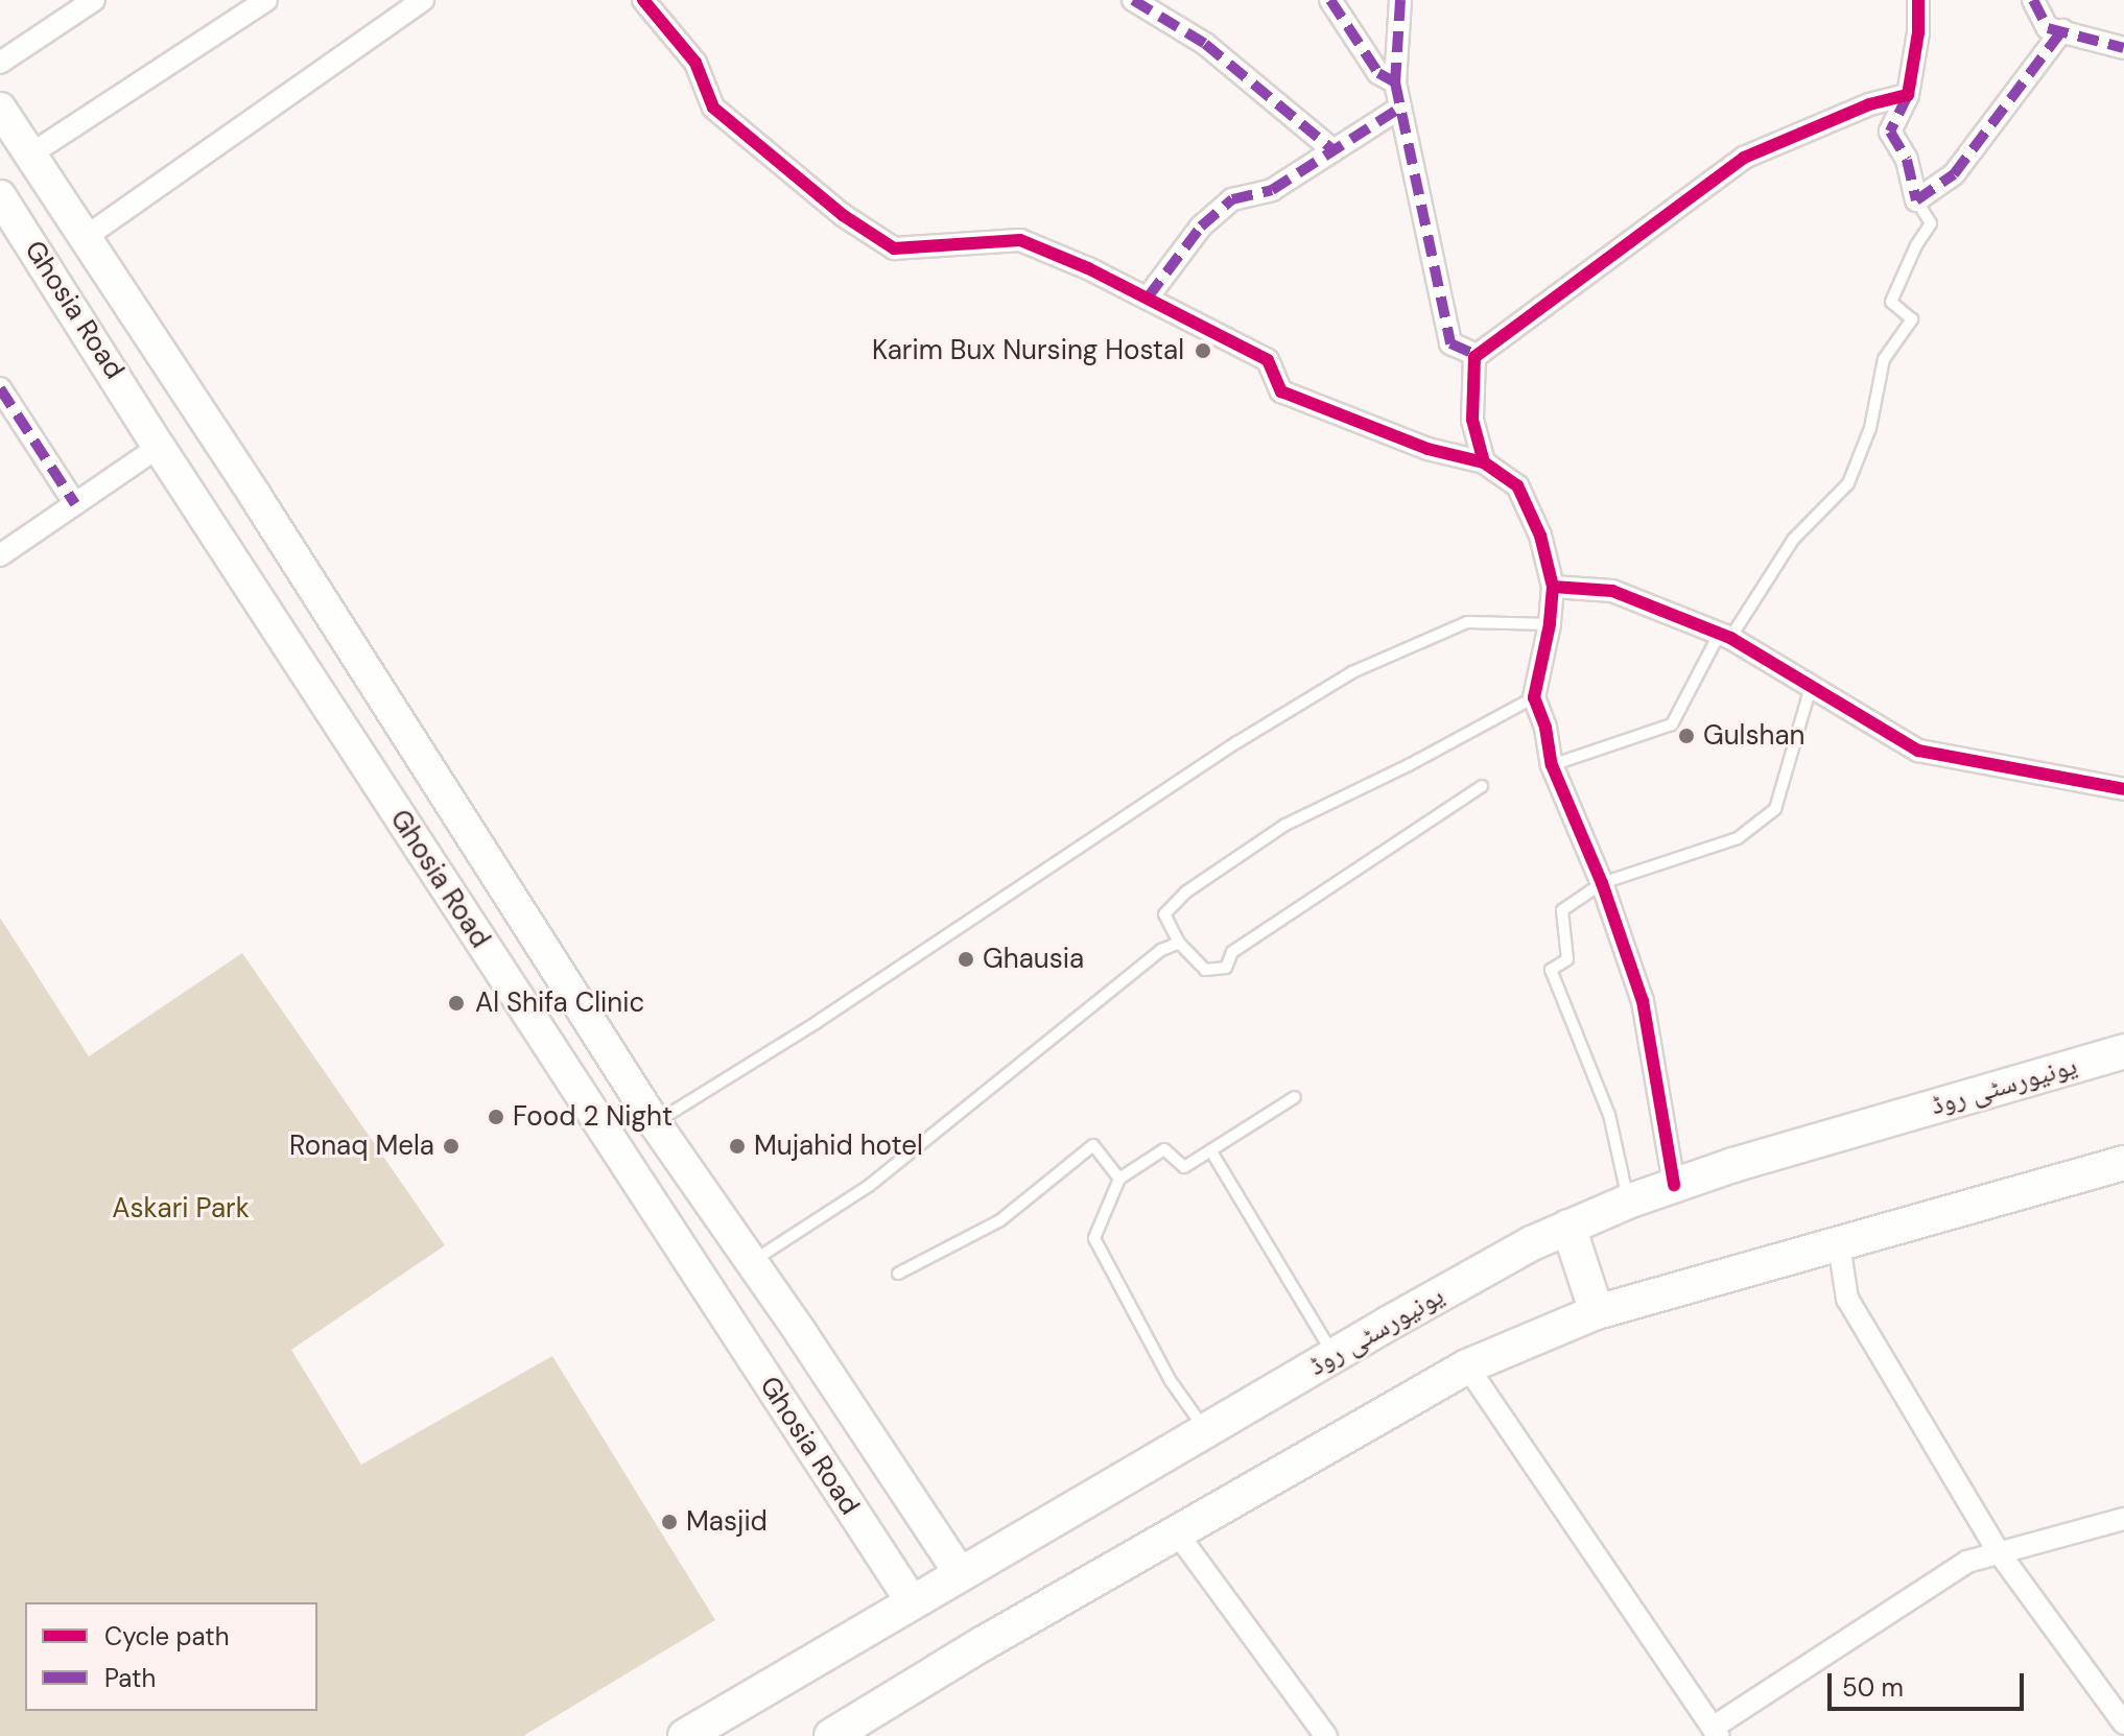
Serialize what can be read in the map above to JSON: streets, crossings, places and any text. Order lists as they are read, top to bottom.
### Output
{
  "streets": {
    "main road": ["Ghosia Road", "یونیورسٹی روڈ"]
  },
  "crossings": [
    ["Ghosia Road", "یونیورسٹی روڈ"]
  ],
  "parks": ["Askari Park"],
  "places": [
    "Karim Bux Nursing Hostal",
    "Gulshan",
    "Ghausia",
    "Al Shifa Clinic",
    "Food 2 Night",
    "Ronaq Mela",
    "Mujahid hotel",
    "Masjid"
  ],
  "legend": ["Cycle path", "Path"],
  "scale_bar": "50 m"
}
